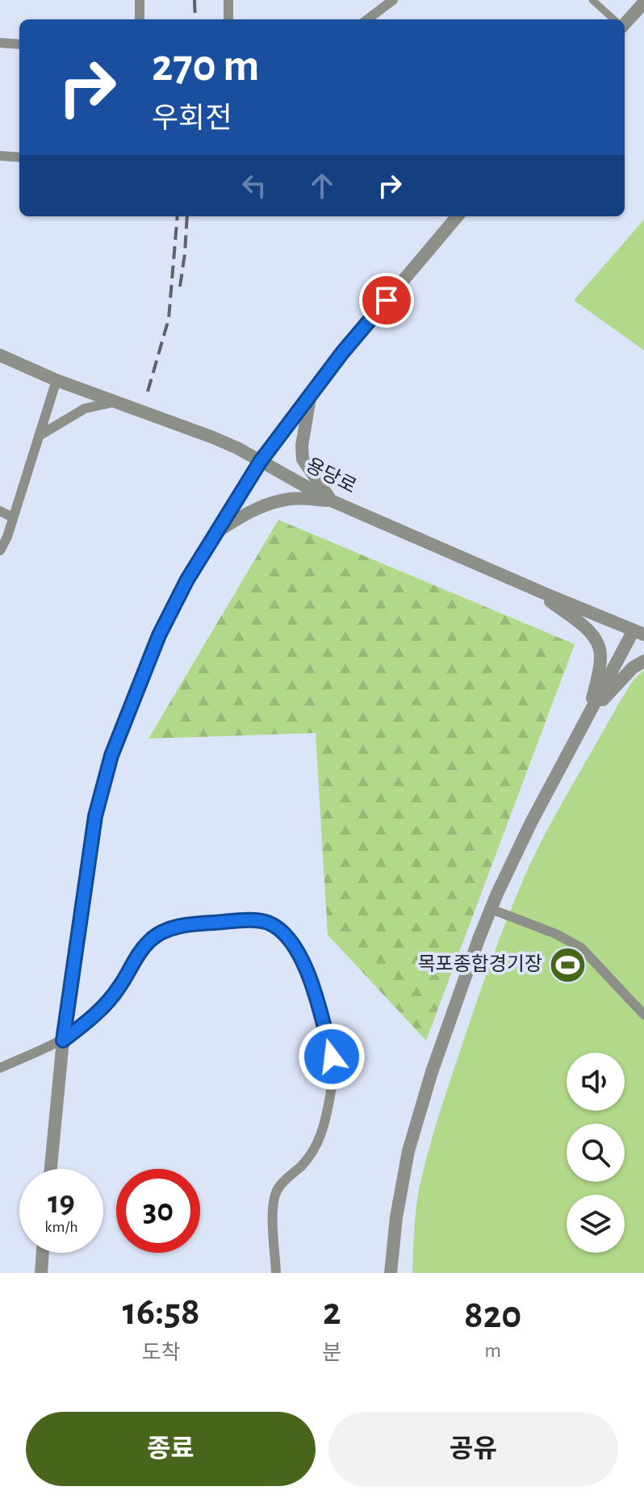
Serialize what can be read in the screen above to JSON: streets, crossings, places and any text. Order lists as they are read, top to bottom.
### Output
{
  "streets": {
    "street": ["용당로"]
  },
  "places": {
    "sports": ["목포종합경기장"]
  },
  "page": {
    "turn": ["270 m", "우회전"],
    "speed": "19 km/h",
    "limit": "30",
    "eta": [
      "16:58",
      "도착",
      "2",
      "분",
      "820",
      "m"
    ],
    "buttons": ["종료", "공유"]
  }
}
